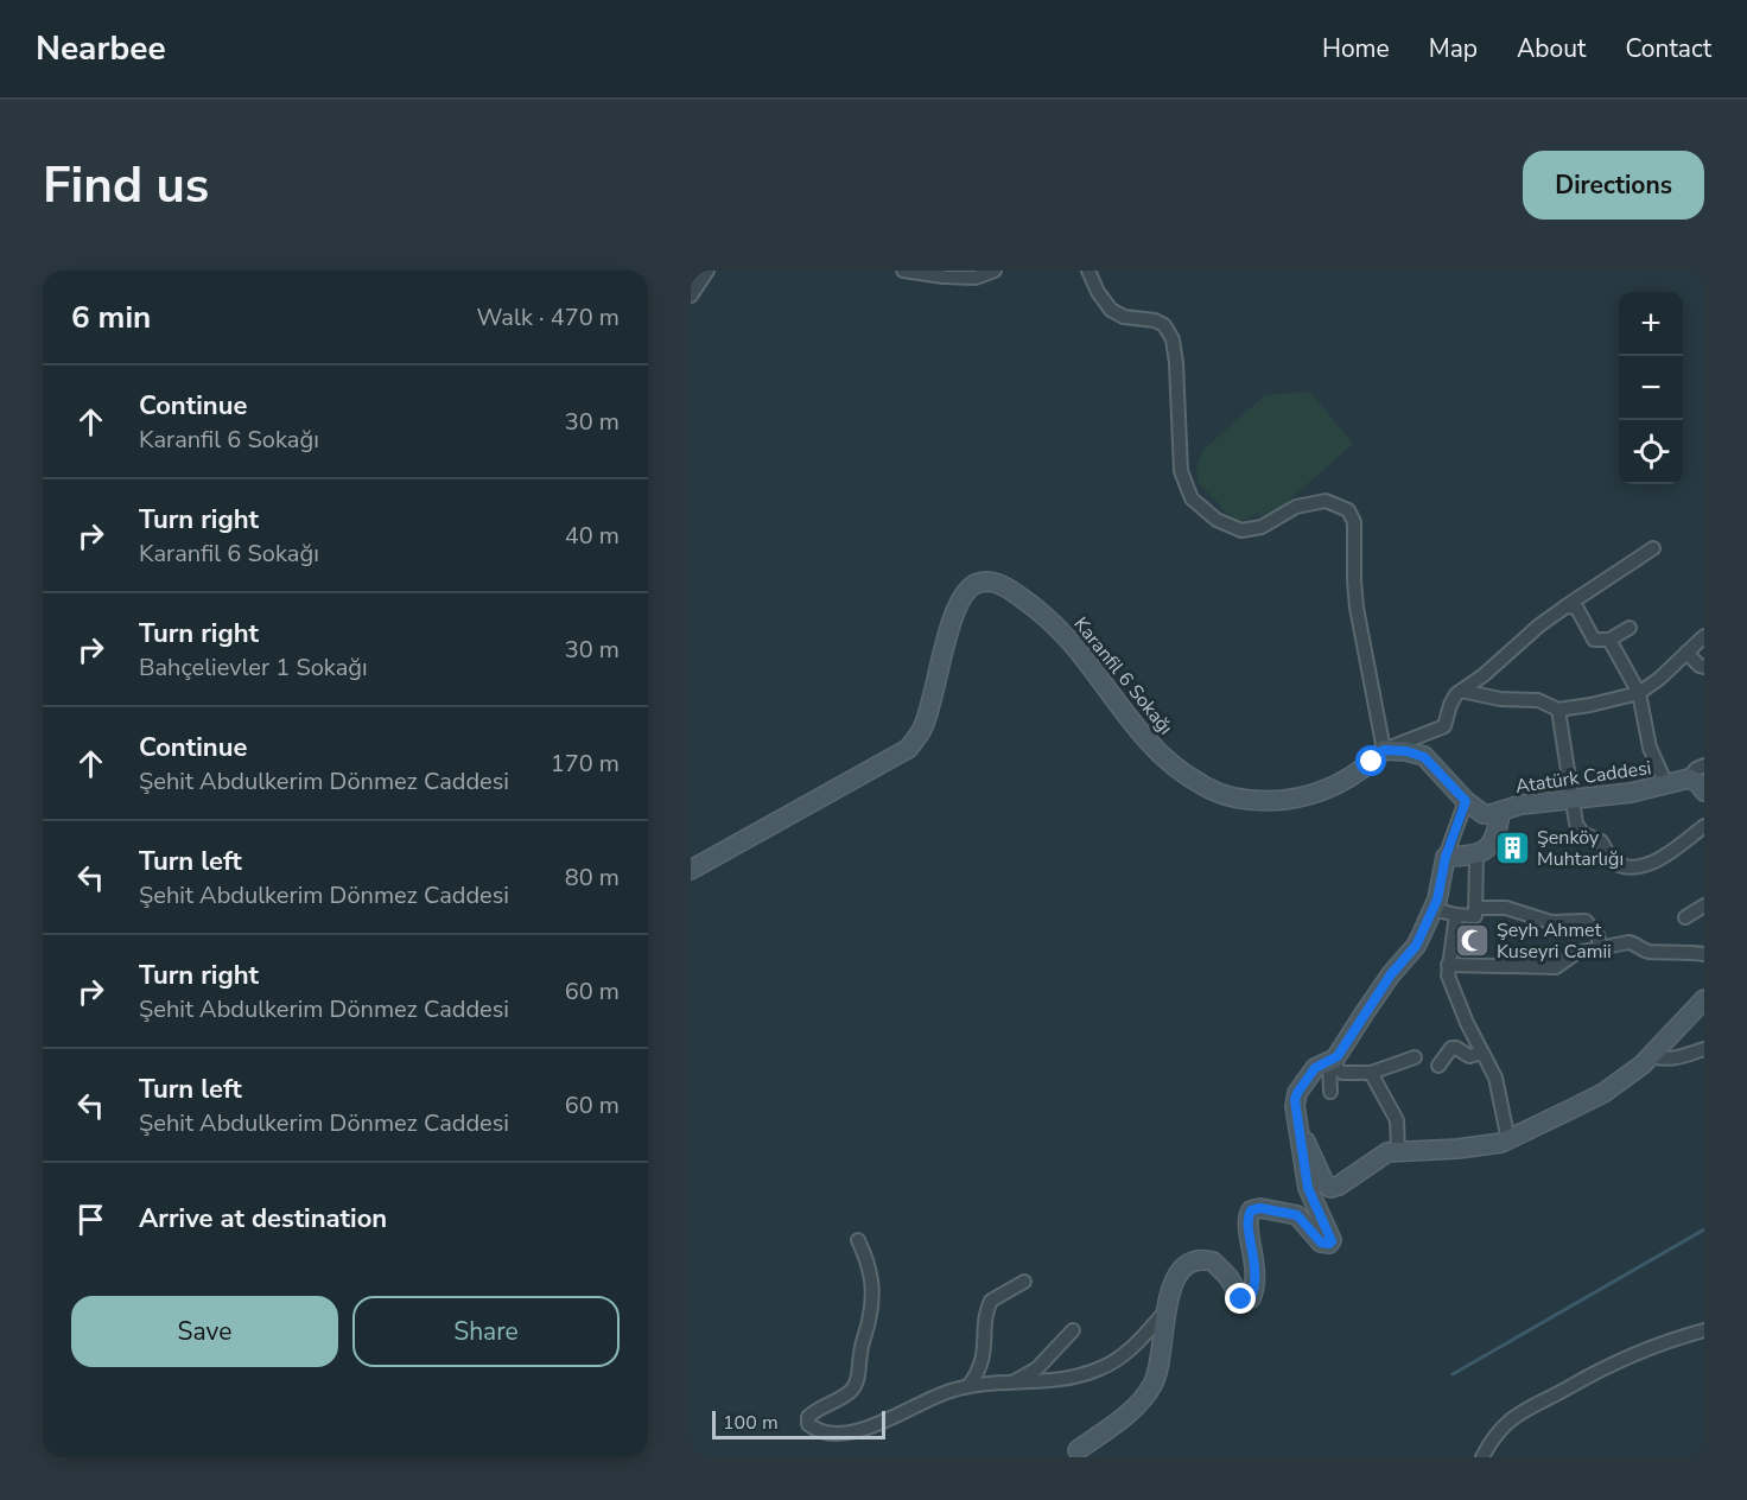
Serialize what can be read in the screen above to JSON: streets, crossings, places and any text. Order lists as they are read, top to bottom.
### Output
{
  "streets": {
    "street": ["Karanfil 6 Sokağı", "Atatürk Caddesi"]
  },
  "places": {
    "building": ["Şenköy Muhtarlığı"],
    "mosque": ["Şeyh Ahmet Kuseyri Camii"]
  },
  "scale_bar": "100 m",
  "page": {
    "header": "Nearbee",
    "nav": [
      "Home",
      "Map",
      "About",
      "Contact"
    ],
    "buttons": [
      "Directions",
      ["Save", "Share"]
    ],
    "title": "Find us",
    "heading": ["6 min", "Walk · 470 m"],
    "map_buttons": ["+", "−"],
    "list": [
      ["Continue", "Karanfil 6 Sokağı", "30 m"],
      ["Turn right", "Karanfil 6 Sokağı", "40 m"],
      ["Turn right", "Bahçelievler 1 Sokağı", "30 m"],
      ["Continue", "Şehit Abdulkerim Dönmez Caddesi", "170 m"],
      ["Turn left", "Şehit Abdulkerim Dönmez Caddesi", "80 m"],
      ["Turn right", "Şehit Abdulkerim Dönmez Caddesi", "60 m"],
      ["Turn left", "Şehit Abdulkerim Dönmez Caddesi", "60 m"],
      "Arrive at destination"
    ],
    "scale": "100 m"
  }
}
